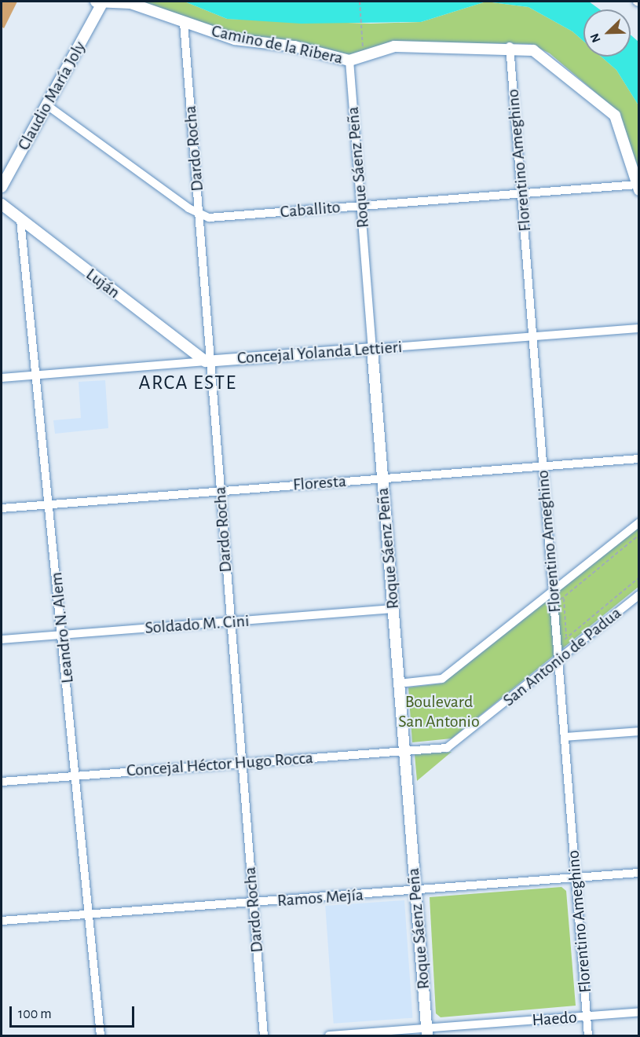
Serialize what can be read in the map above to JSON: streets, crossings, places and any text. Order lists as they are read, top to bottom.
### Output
{
  "streets": {
    "street": [
      "Camino de la Ribera",
      "Claudio María Joly",
      "Dardo Rocha",
      "Florentino Ameghino",
      "Roque Sáenz Peña",
      "Caballito",
      "Luján",
      "Concejal Yolanda Lettieri",
      "Floresta",
      "Soldado M. Cini",
      "Leandro N. Alem",
      "San Antonio de Padua",
      "Concejal Héctor Hugo Rocca",
      "Ramos Mejía",
      "Haedo"
    ]
  },
  "crossings": [
    ["Camino de la Ribera", "Claudio María Joly"],
    ["Camino de la Ribera", "Dardo Rocha"],
    ["Camino de la Ribera", "Florentino Ameghino"],
    ["Camino de la Ribera", "Roque Sáenz Peña"],
    ["Camino de la Ribera", "Caballito"],
    ["Dardo Rocha", "Caballito"],
    ["Dardo Rocha", "Luján"],
    ["Dardo Rocha", "Concejal Yolanda Lettieri"],
    ["Dardo Rocha", "Floresta"],
    ["Dardo Rocha", "Soldado M. Cini"],
    ["Dardo Rocha", "Concejal Héctor Hugo Rocca"],
    ["Dardo Rocha", "Ramos Mejía"],
    ["Florentino Ameghino", "Caballito"],
    ["Florentino Ameghino", "Concejal Yolanda Lettieri"],
    ["Florentino Ameghino", "Floresta"],
    ["Florentino Ameghino", "San Antonio de Padua"],
    ["Florentino Ameghino", "Ramos Mejía"],
    ["Florentino Ameghino", "Haedo"],
    ["Roque Sáenz Peña", "Caballito"],
    ["Roque Sáenz Peña", "Concejal Yolanda Lettieri"],
    ["Roque Sáenz Peña", "Floresta"],
    ["Roque Sáenz Peña", "Soldado M. Cini"],
    ["Roque Sáenz Peña", "Concejal Héctor Hugo Rocca"],
    ["Roque Sáenz Peña", "Ramos Mejía"],
    ["Roque Sáenz Peña", "Haedo"],
    ["Luján", "Concejal Yolanda Lettieri"],
    ["Luján", "Leandro N. Alem"],
    ["Concejal Yolanda Lettieri", "Leandro N. Alem"],
    ["Floresta", "Leandro N. Alem"],
    ["Soldado M. Cini", "Leandro N. Alem"],
    ["Leandro N. Alem", "Concejal Héctor Hugo Rocca"],
    ["Leandro N. Alem", "Ramos Mejía"],
    ["San Antonio de Padua", "Concejal Héctor Hugo Rocca"]
  ],
  "districts": ["ARCA ESTE"],
  "parks": ["Boulevard San Antonio"],
  "scale_bar": "100 m",
  "north": "bottom left"
}
